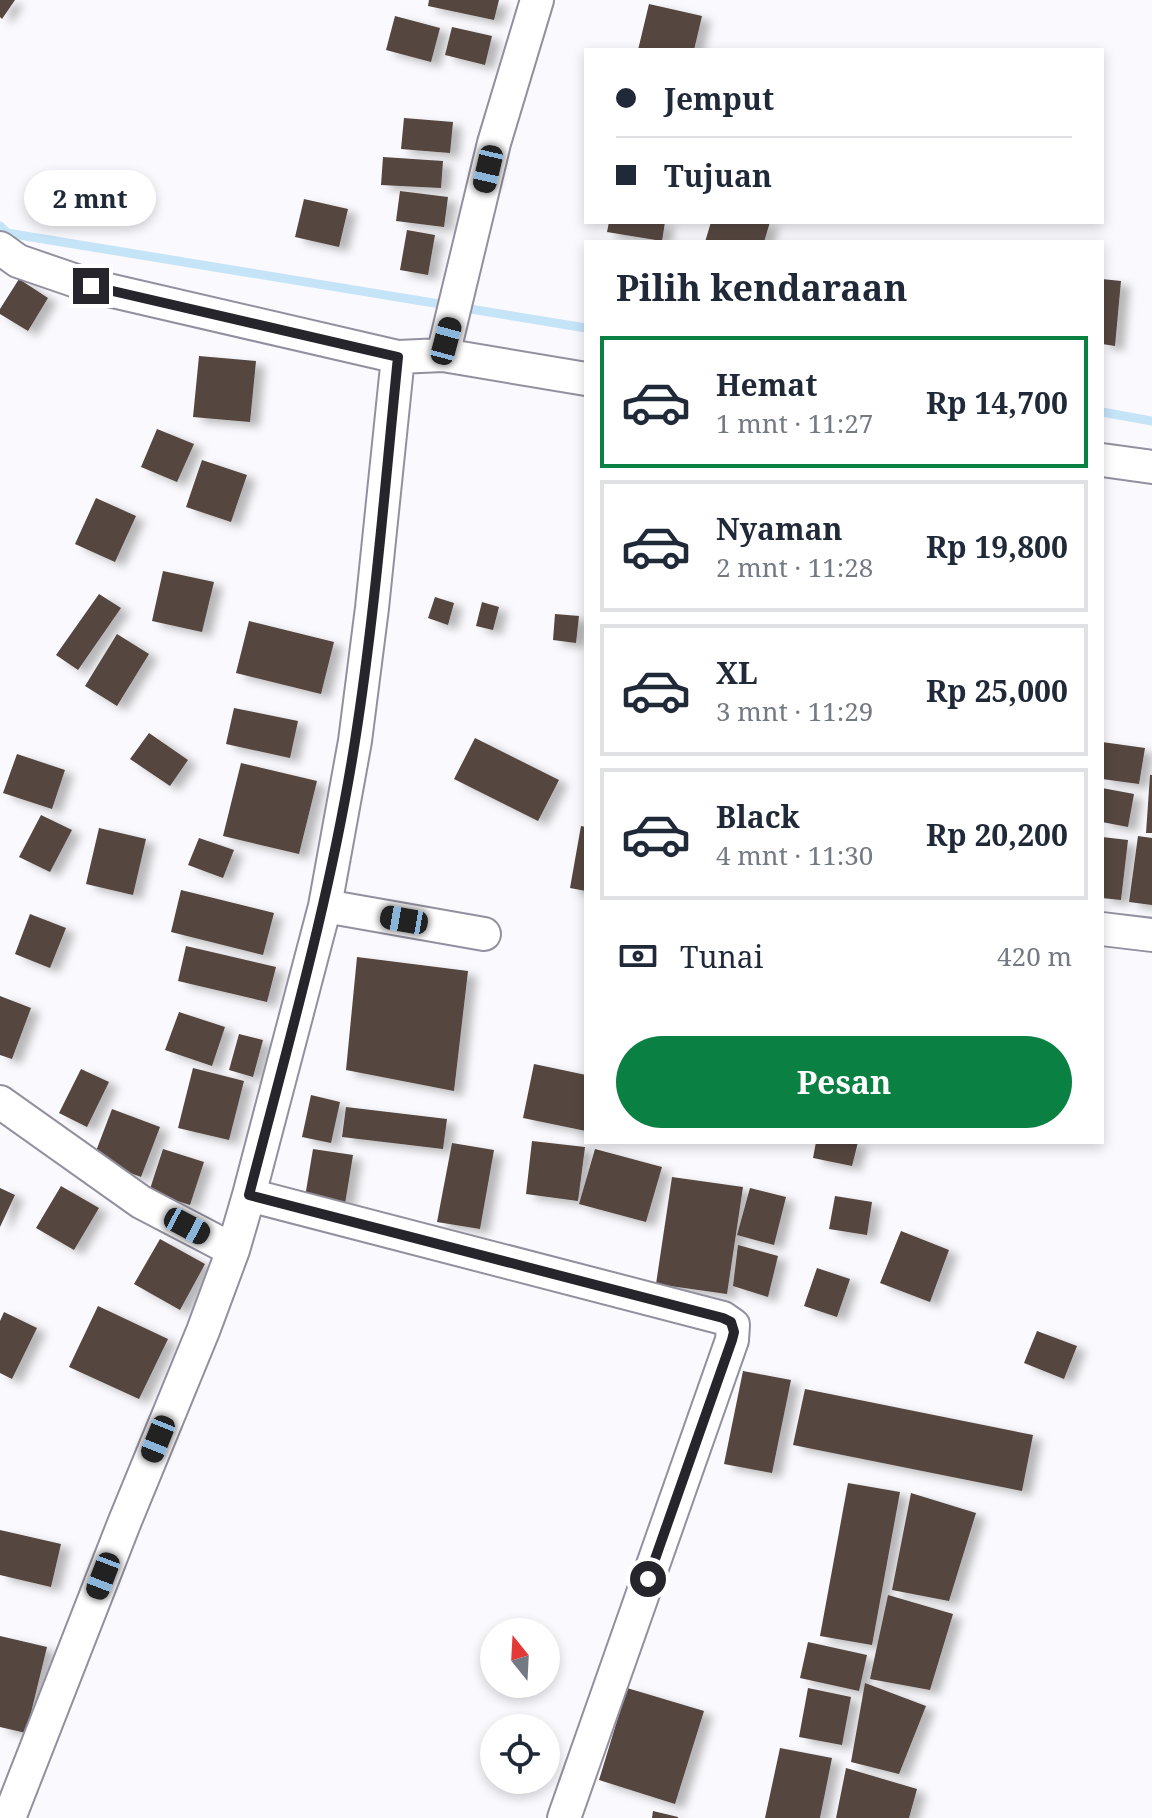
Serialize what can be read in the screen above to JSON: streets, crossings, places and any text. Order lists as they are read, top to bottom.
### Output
{
  "north": "top",
  "page": {
    "banner": ["Jemput", "Tujuan"],
    "bubble": "2 mnt",
    "heading": "Pilih kendaraan",
    "list": [
      {
        "name": "Hemat",
        "note": "1 mnt · 11:27",
        "value": "Rp 14,700"
      },
      {
        "name": "Nyaman",
        "note": "2 mnt · 11:28",
        "value": "Rp 19,800"
      },
      {
        "name": "XL",
        "note": "3 mnt · 11:29",
        "value": "Rp 25,000"
      },
      {
        "name": "Black",
        "note": "4 mnt · 11:30",
        "value": "Rp 20,200"
      }
    ],
    "pay": ["Tunai", "420 m"],
    "buttons": "Pesan"
  }
}
